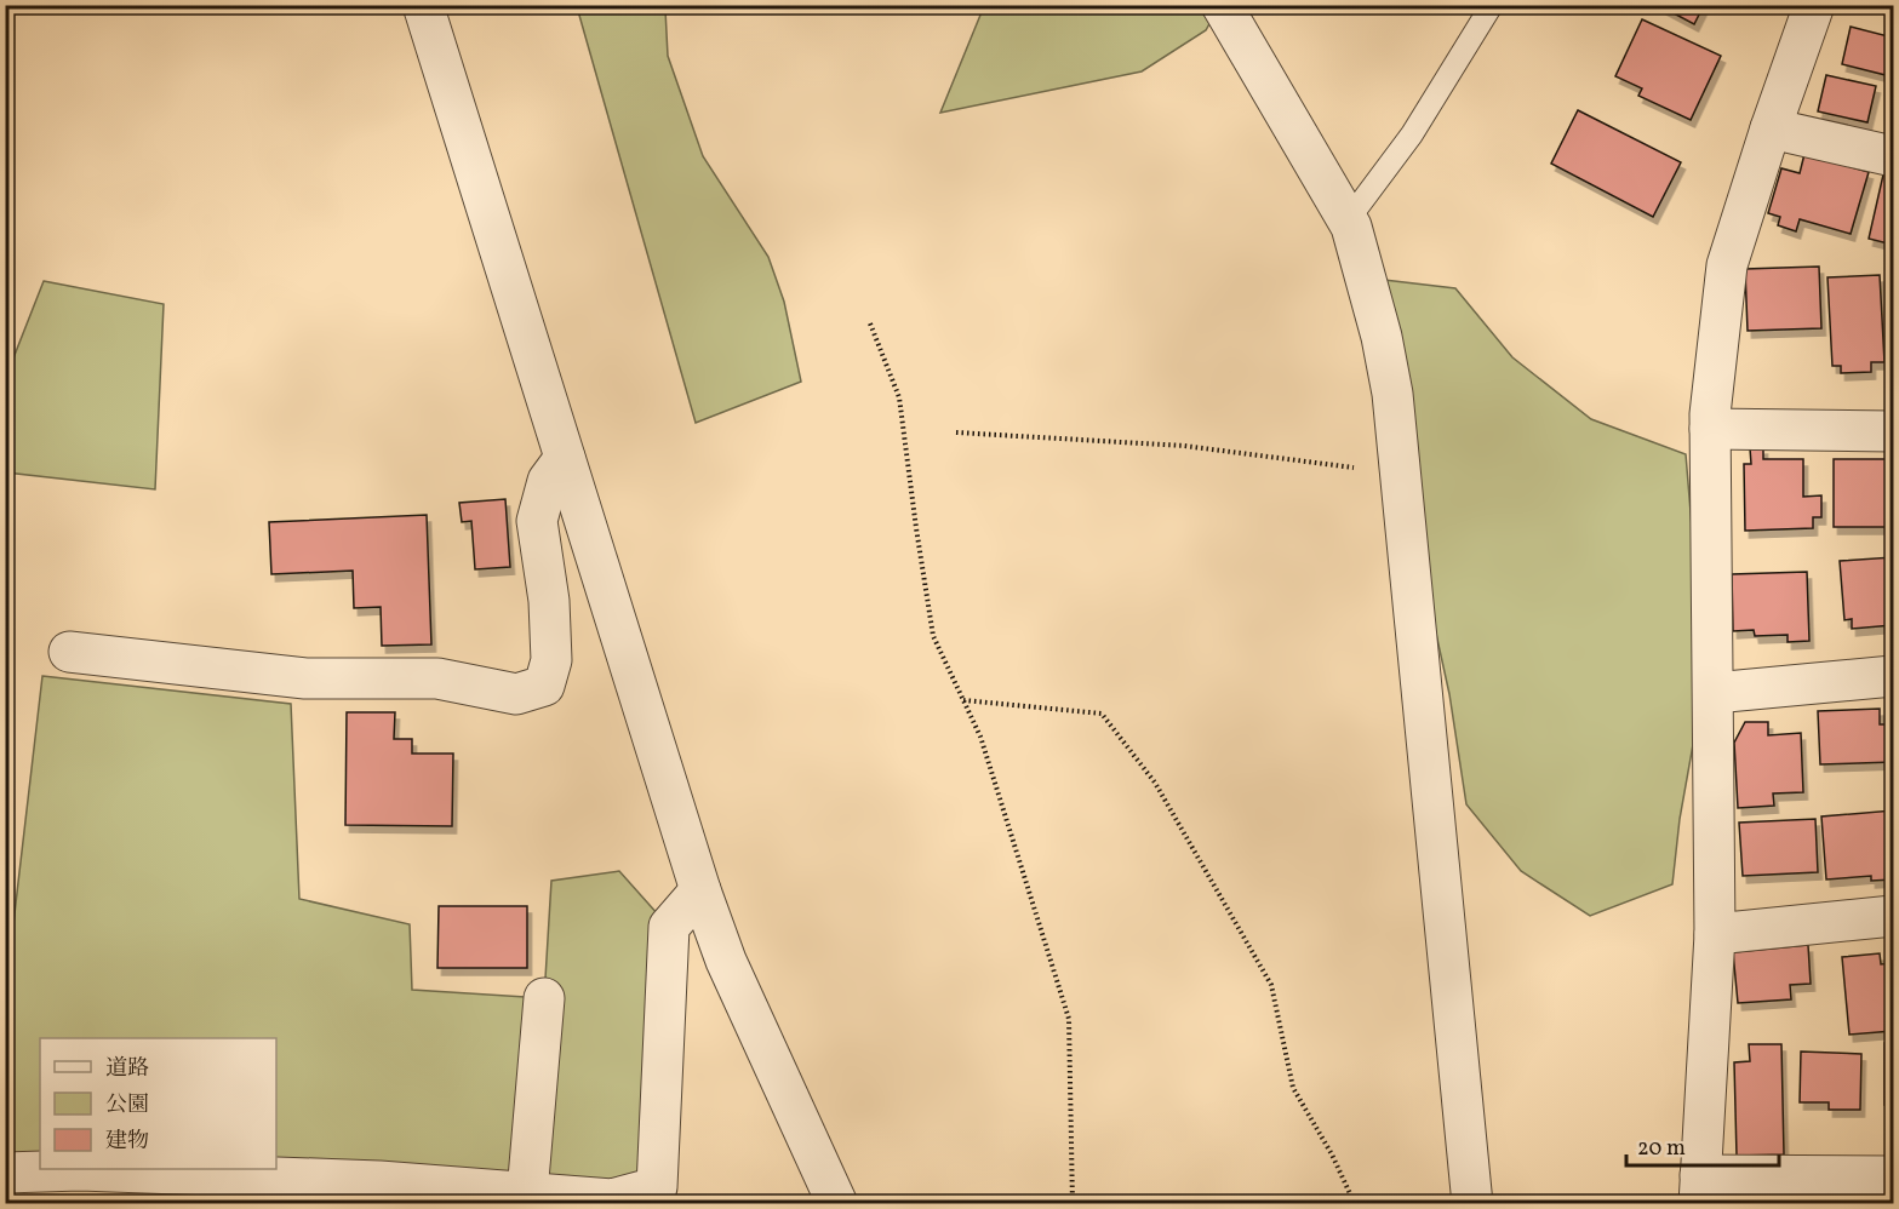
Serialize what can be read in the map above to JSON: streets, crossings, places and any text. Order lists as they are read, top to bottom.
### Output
{
  "legend": ["道路", "公園", "建物"],
  "scale_bar": "20 m"
}
